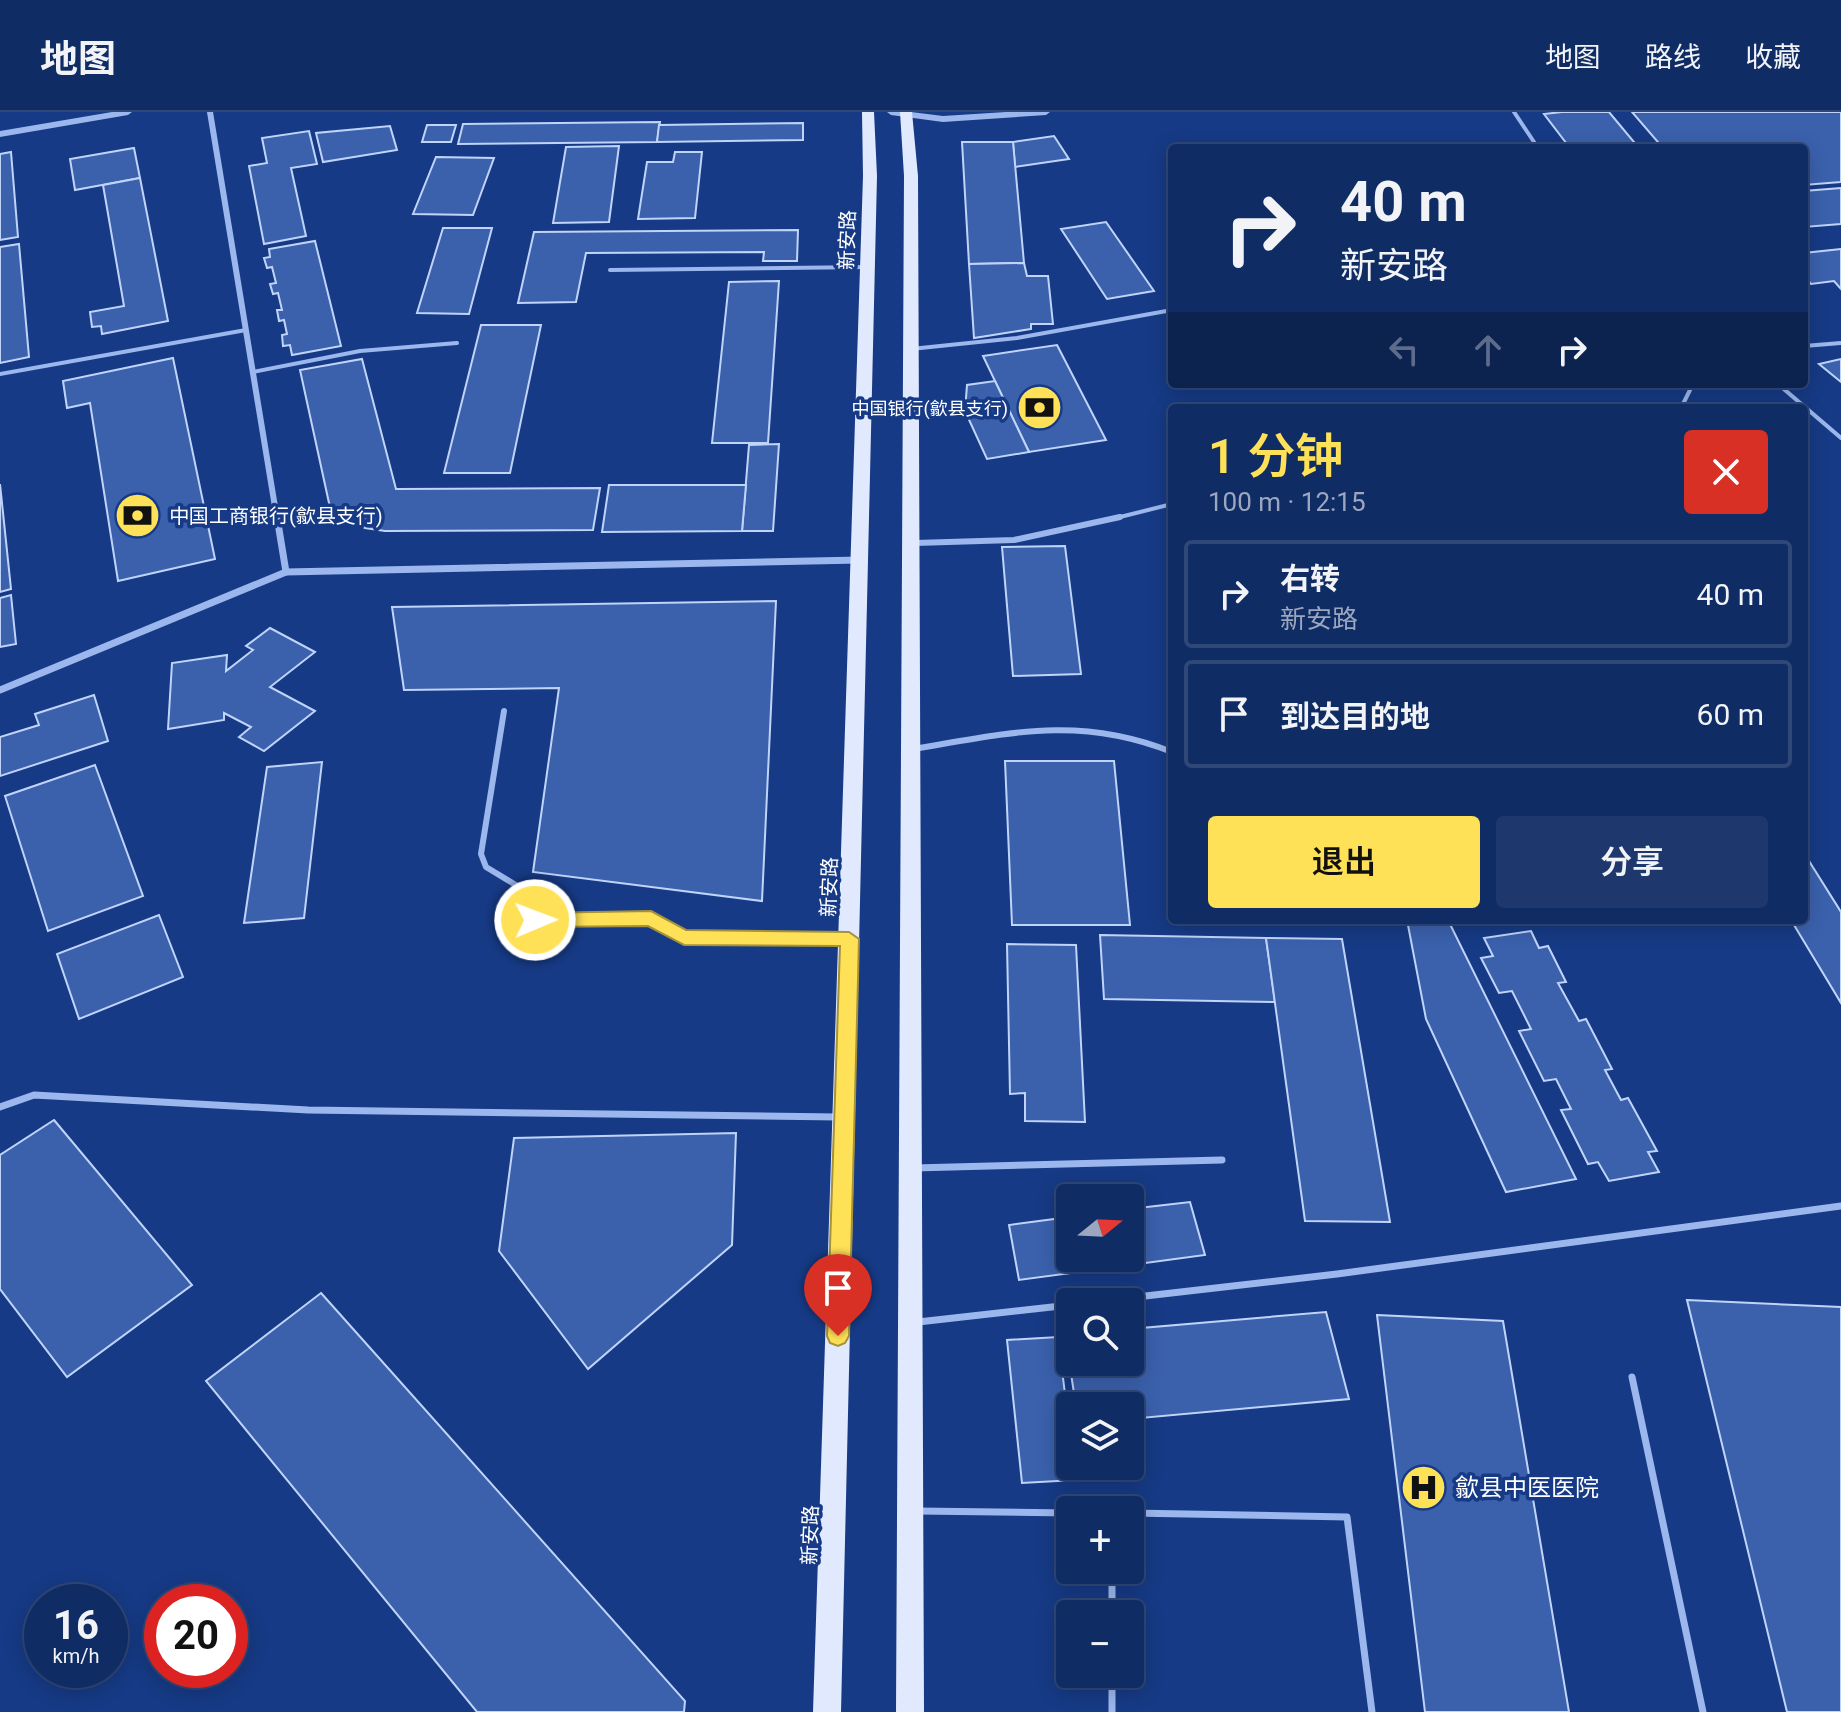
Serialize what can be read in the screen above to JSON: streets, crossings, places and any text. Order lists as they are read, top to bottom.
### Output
{
  "streets": {
    "main road": ["新安路"]
  },
  "places": {
    "bank": ["中国银行(歙县支行)", "中国工商银行(歙县支行)"],
    "hospital": ["歙县中医医院"]
  },
  "north": "right",
  "page": {
    "header": "地图",
    "nav": ["地图", "路线", "收藏"],
    "turn": ["40 m", "新安路"],
    "heading": ["1 分钟", "100 m · 12:15"],
    "list": [
      {
        "name": "右转",
        "note": "新安路",
        "value": "40 m"
      },
      {
        "name": "到达目的地",
        "value": "60 m"
      }
    ],
    "buttons": ["退出", "分享"],
    "map_buttons": ["+", "−"],
    "speed": "16 km/h",
    "limit": "20"
  }
}
